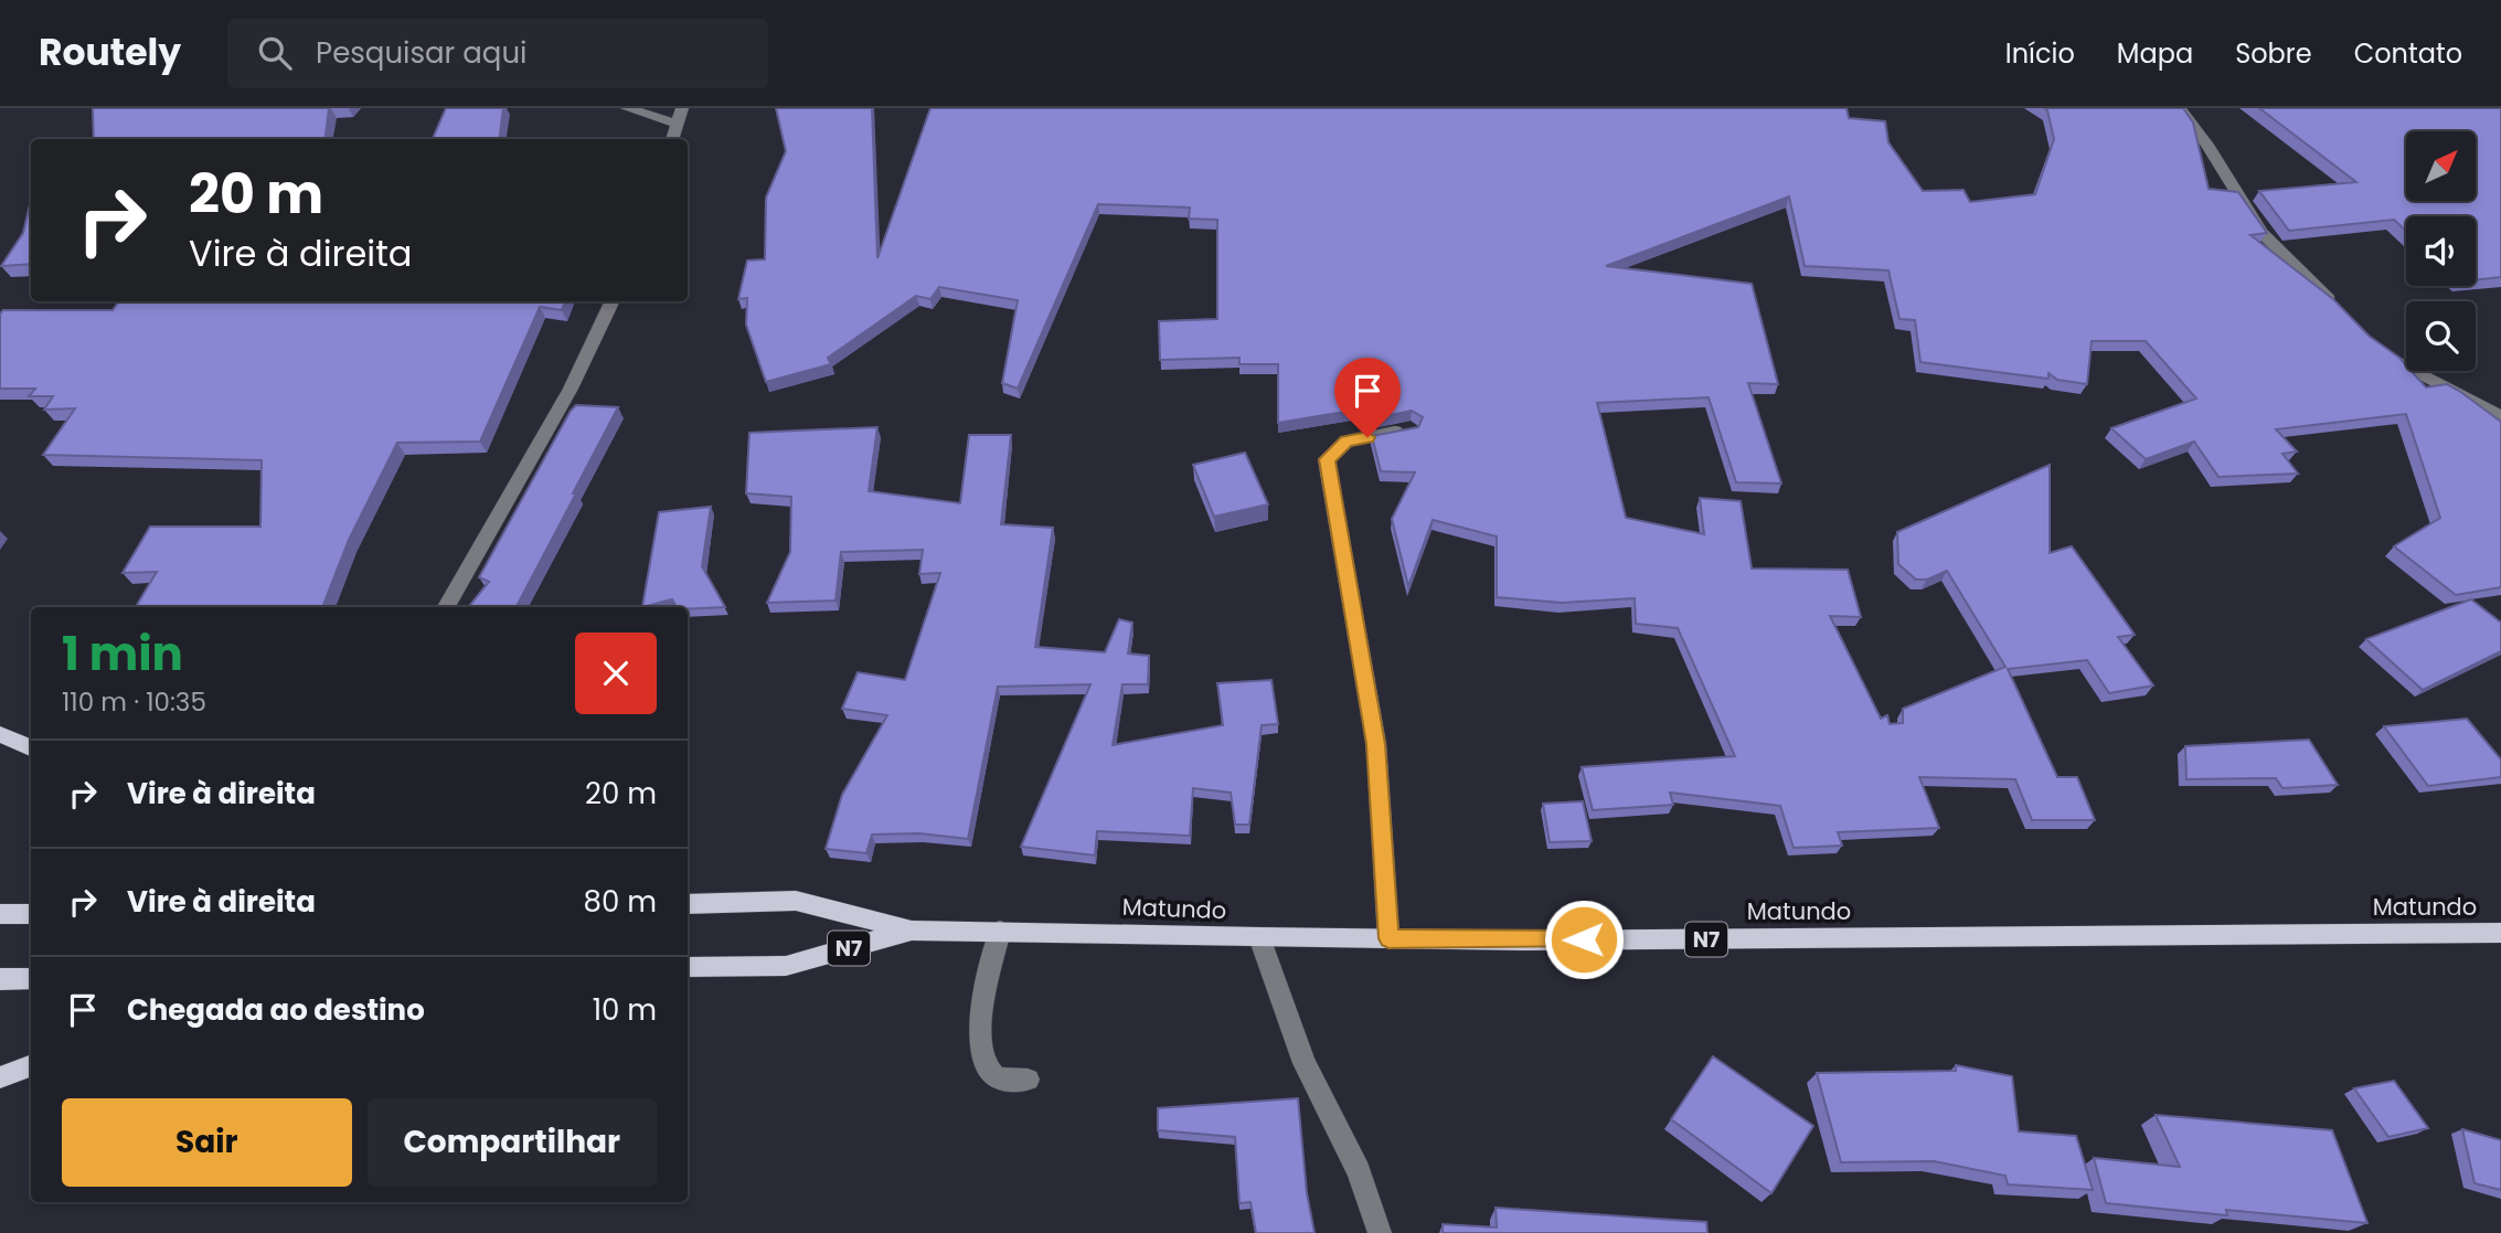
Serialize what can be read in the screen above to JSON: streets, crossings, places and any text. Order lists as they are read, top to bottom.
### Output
{
  "streets": {
    "main road": ["Matundo", "N7"]
  },
  "crossings": [
    ["Matundo", "N7"]
  ],
  "north": "top right",
  "page": {
    "header": "Routely",
    "search": "Pesquisar aqui",
    "nav": [
      "Início",
      "Mapa",
      "Sobre",
      "Contato"
    ],
    "turn": ["20 m", "Vire à direita"],
    "heading": ["1 min", "110 m · 10:35"],
    "list": [
      {
        "name": "Vire à direita",
        "value": "20 m"
      },
      {
        "name": "Vire à direita",
        "value": "80 m"
      },
      {
        "name": "Chegada ao destino",
        "value": "10 m"
      }
    ],
    "buttons": ["Sair", "Compartilhar"]
  }
}
